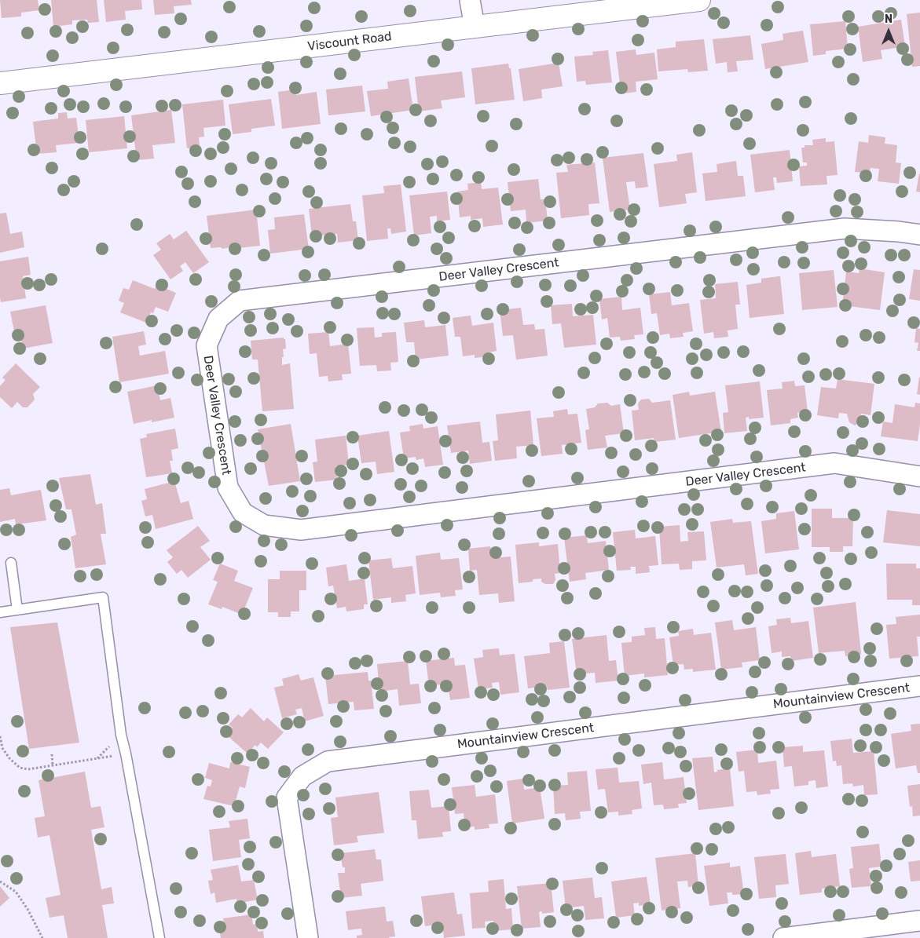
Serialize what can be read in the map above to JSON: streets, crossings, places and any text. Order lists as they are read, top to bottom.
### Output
{
  "streets": {
    "street": ["Viscount Road", "Deer Valley Crescent", "Mountainview Crescent"]
  },
  "north": "top"
}
